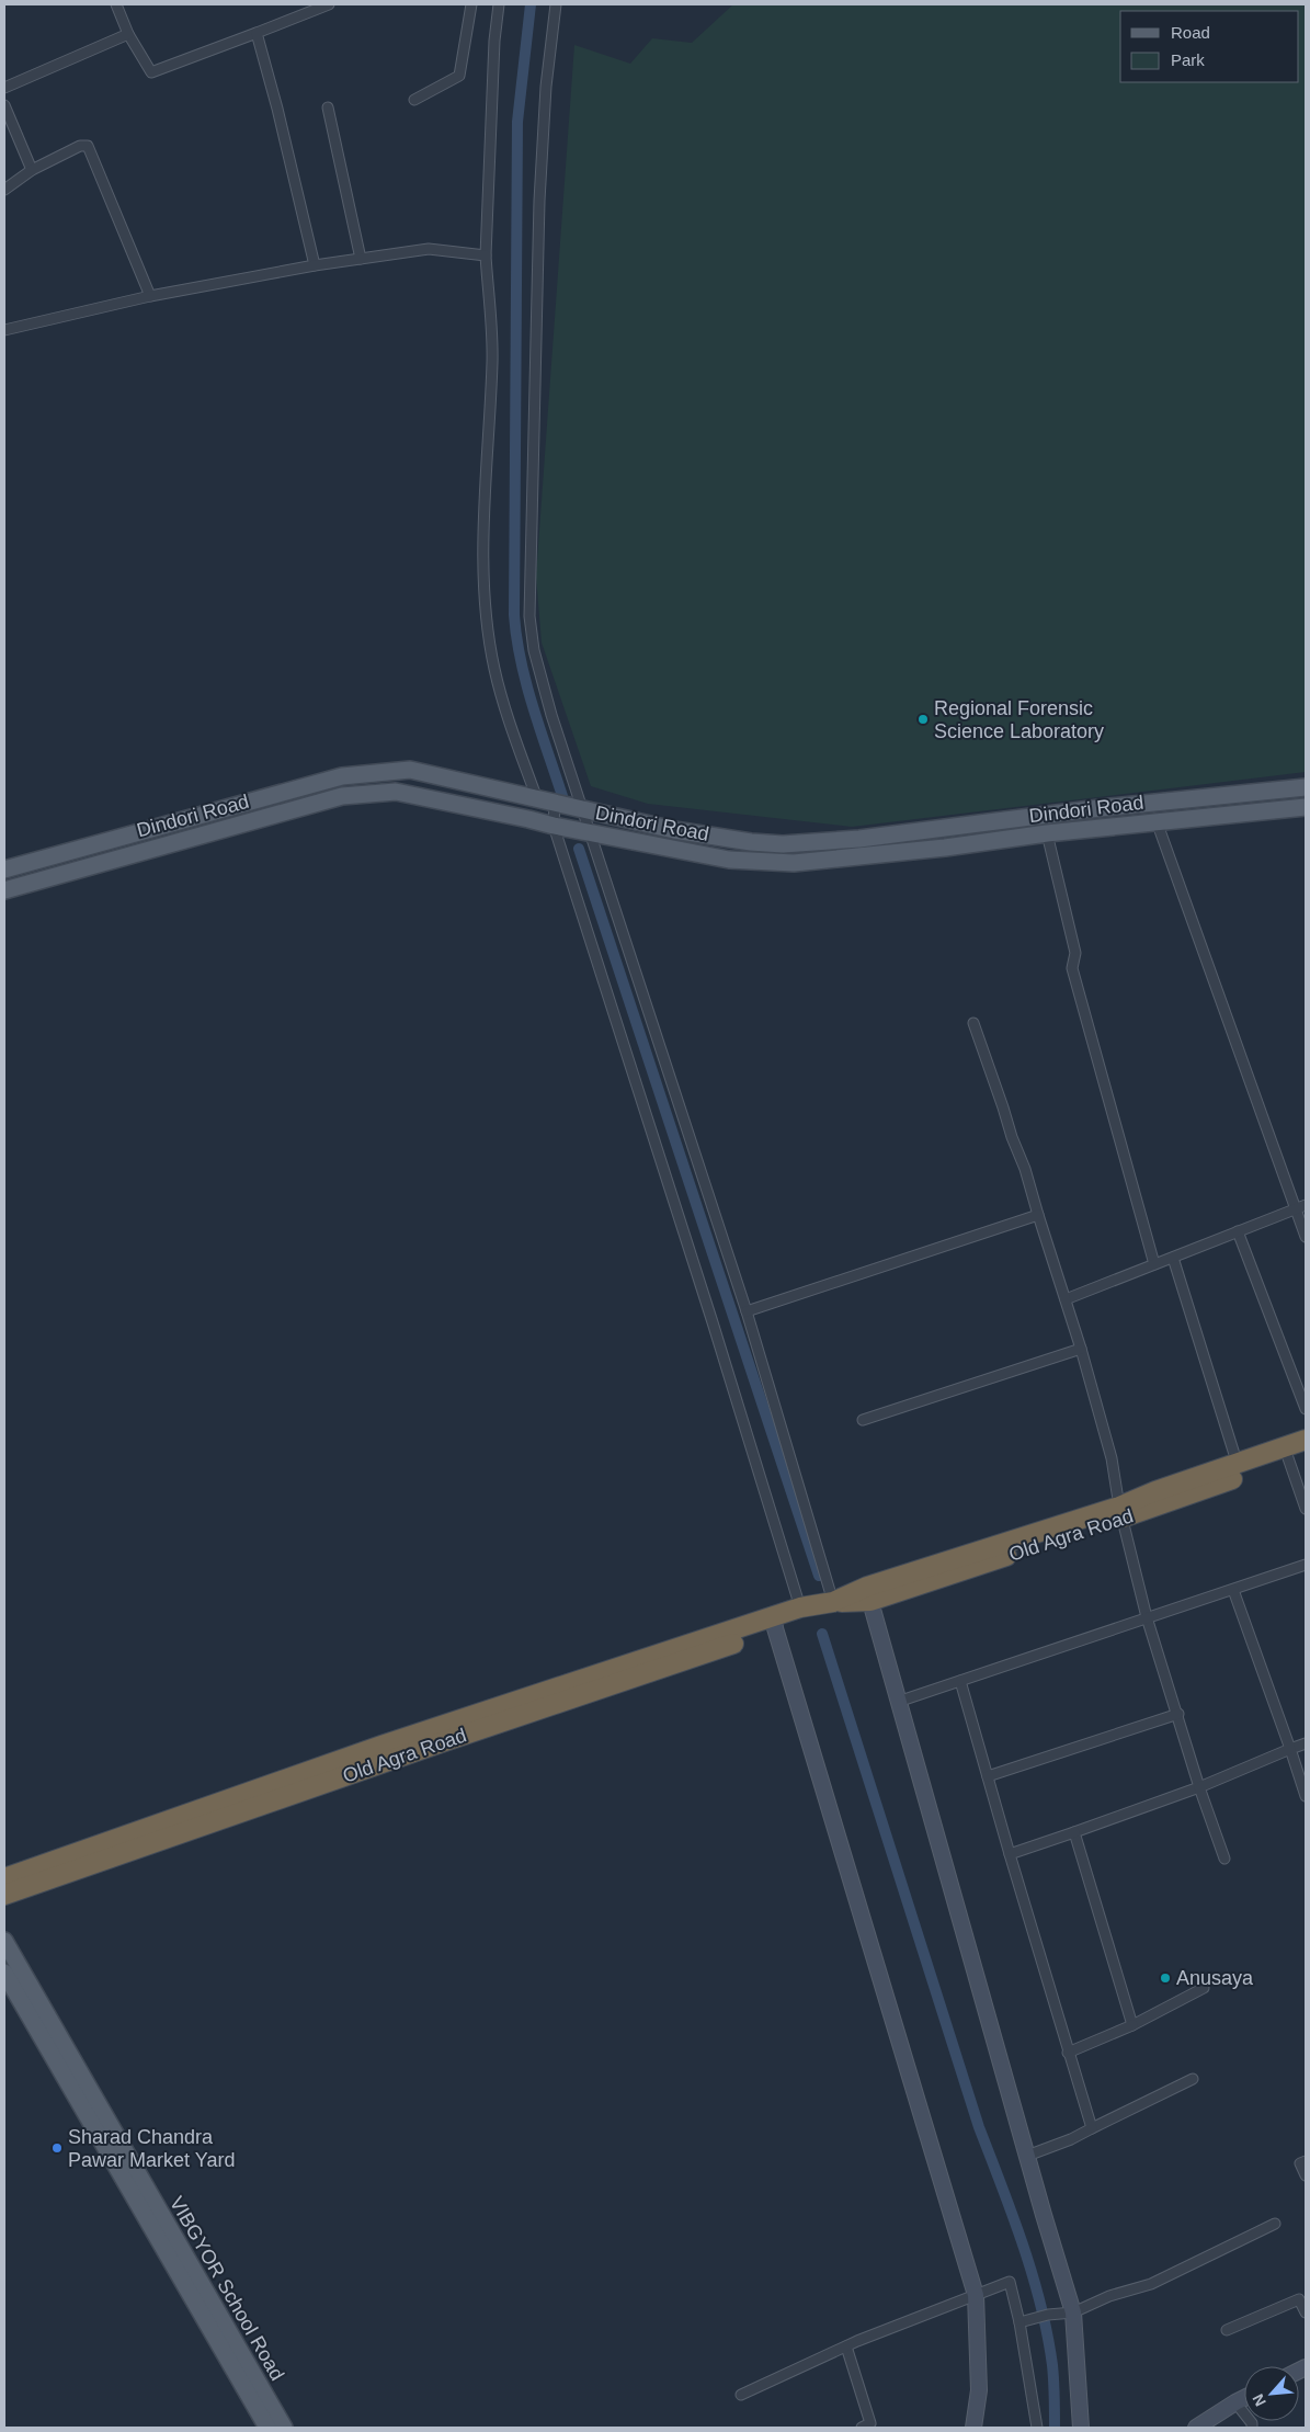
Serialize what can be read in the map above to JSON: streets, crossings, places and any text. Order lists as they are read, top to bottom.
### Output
{
  "streets": {
    "highway": ["Old Agra Road"],
    "main road": ["Dindori Road", "VIBGYOR School Road"]
  },
  "places": ["Regional Forensic Science Laboratory", "Anusaya", "Sharad Chandra Pawar Market Yard"],
  "legend": ["Road", "Park"],
  "north": "bottom left"
}
